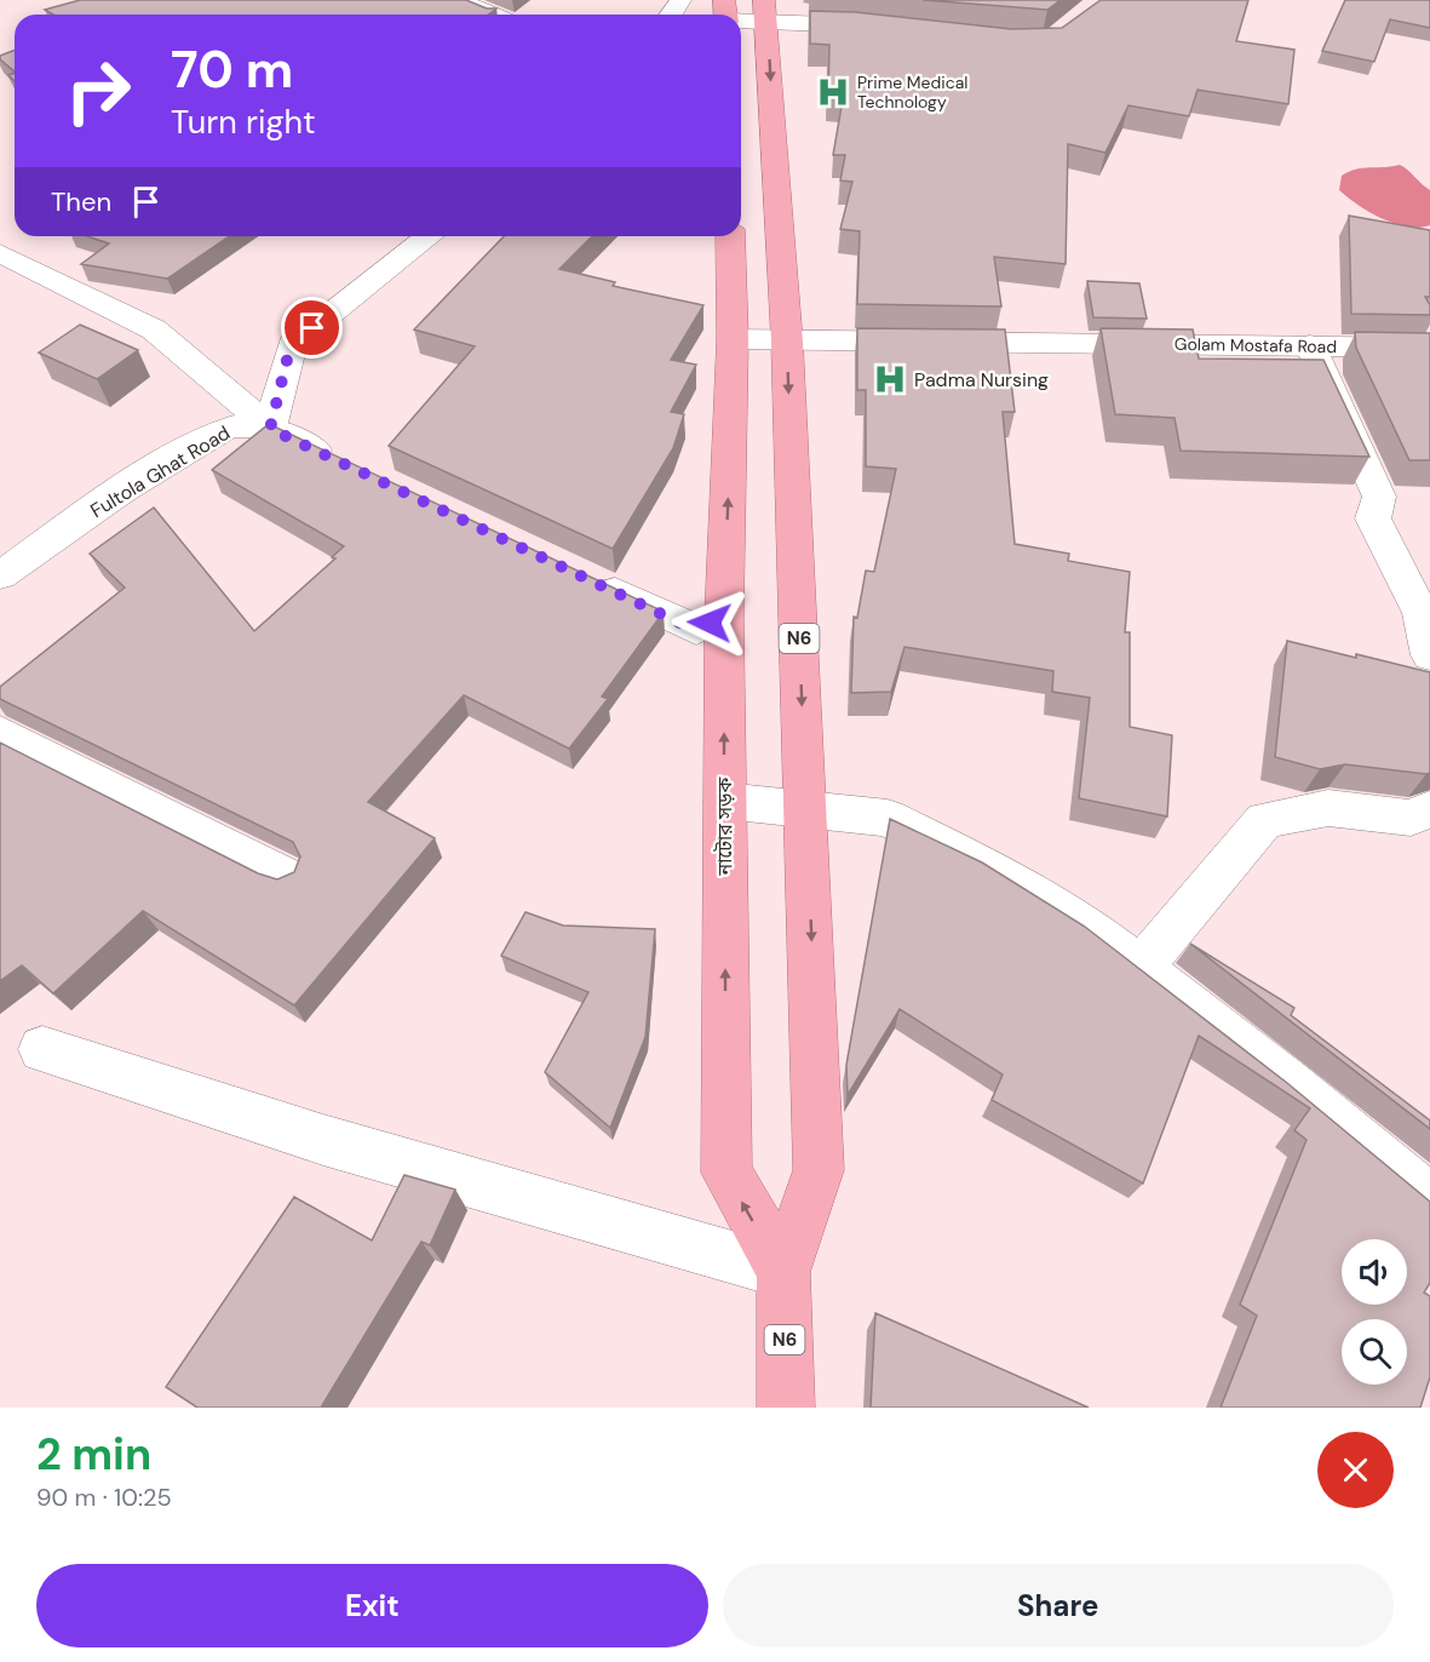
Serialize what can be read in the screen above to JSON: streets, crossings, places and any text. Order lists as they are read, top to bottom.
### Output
{
  "streets": {
    "highway": ["N6", "নাটোর সড়ক"],
    "street": ["Golam Mostafa Road", "Fultola Ghat Road"]
  },
  "crossings": [
    ["Golam Mostafa Road", "N6"],
    ["Golam Mostafa Road", "নাটোর সড়ক"],
    ["N6", "নাটোর সড়ক"]
  ],
  "places": {
    "hospital": ["Prime Medical Technology", "Padma Nursing"]
  },
  "page": {
    "turn": ["70 m", "Turn right"],
    "then": "Then",
    "heading": ["2 min", "90 m · 10:25"],
    "buttons": ["Exit", "Share"]
  }
}
